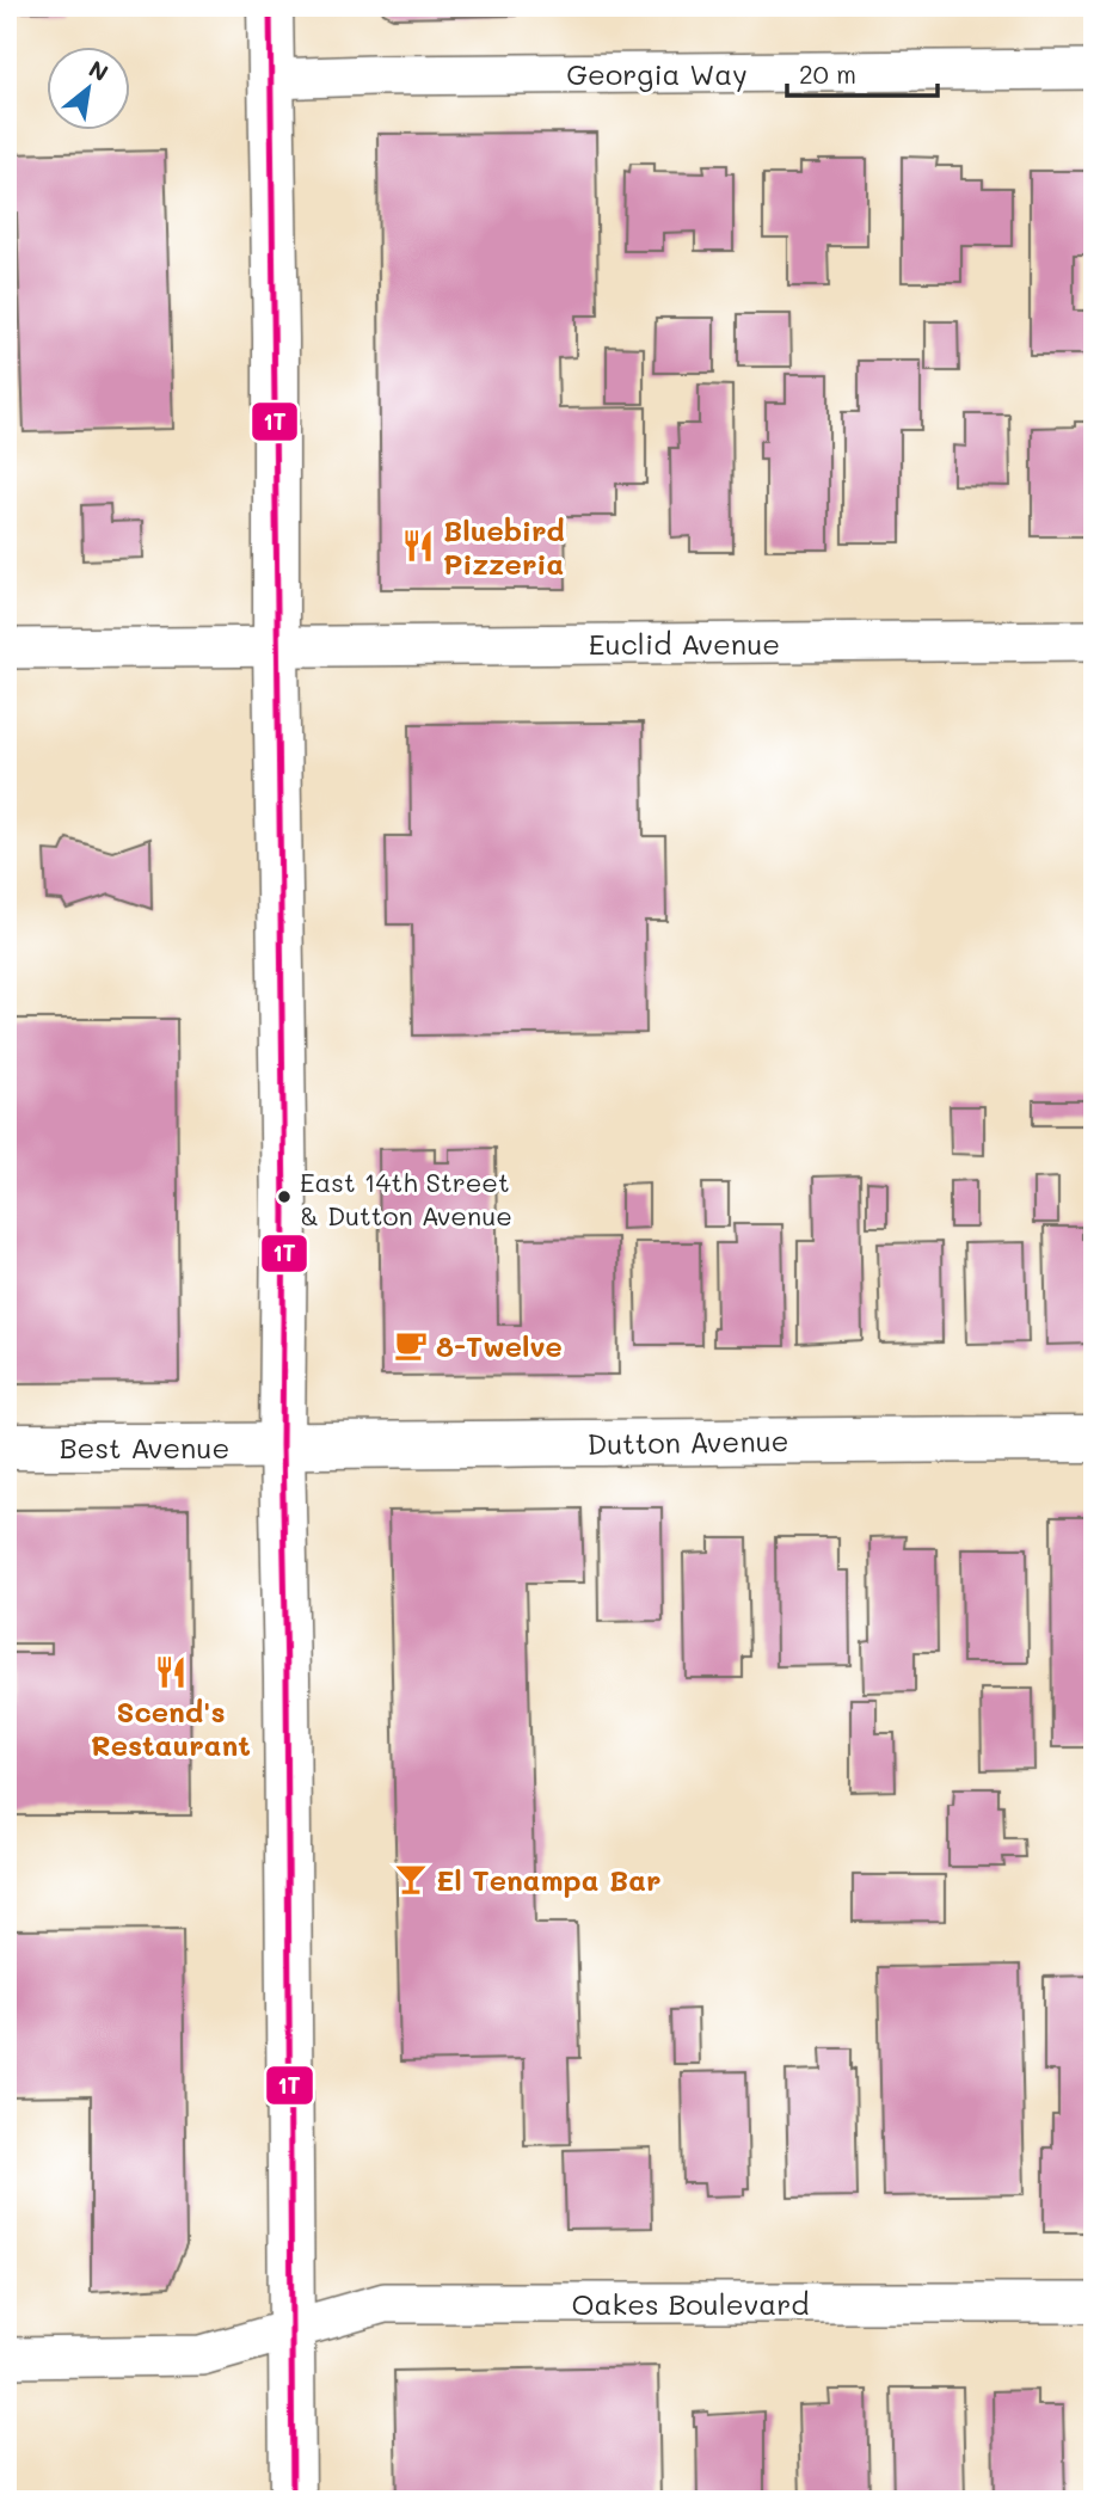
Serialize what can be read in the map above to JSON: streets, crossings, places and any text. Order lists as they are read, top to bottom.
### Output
{
  "streets": {
    "main road": ["Dutton Avenue", "Best Avenue"],
    "street": ["Georgia Way", "Euclid Avenue", "Oakes Boulevard"]
  },
  "crossings": [
    ["Dutton Avenue", "Best Avenue"]
  ],
  "places": {
    "restaurant": ["Bluebird Pizzeria", "Scend's Restaurant"],
    "other": ["East 14th Street & Dutton Avenue"],
    "cafe": ["8-Twelve"],
    "bar": ["El Tenampa Bar"]
  },
  "lines": ["transit line 1T"],
  "scale_bar": "20 m",
  "north": "top right"
}
